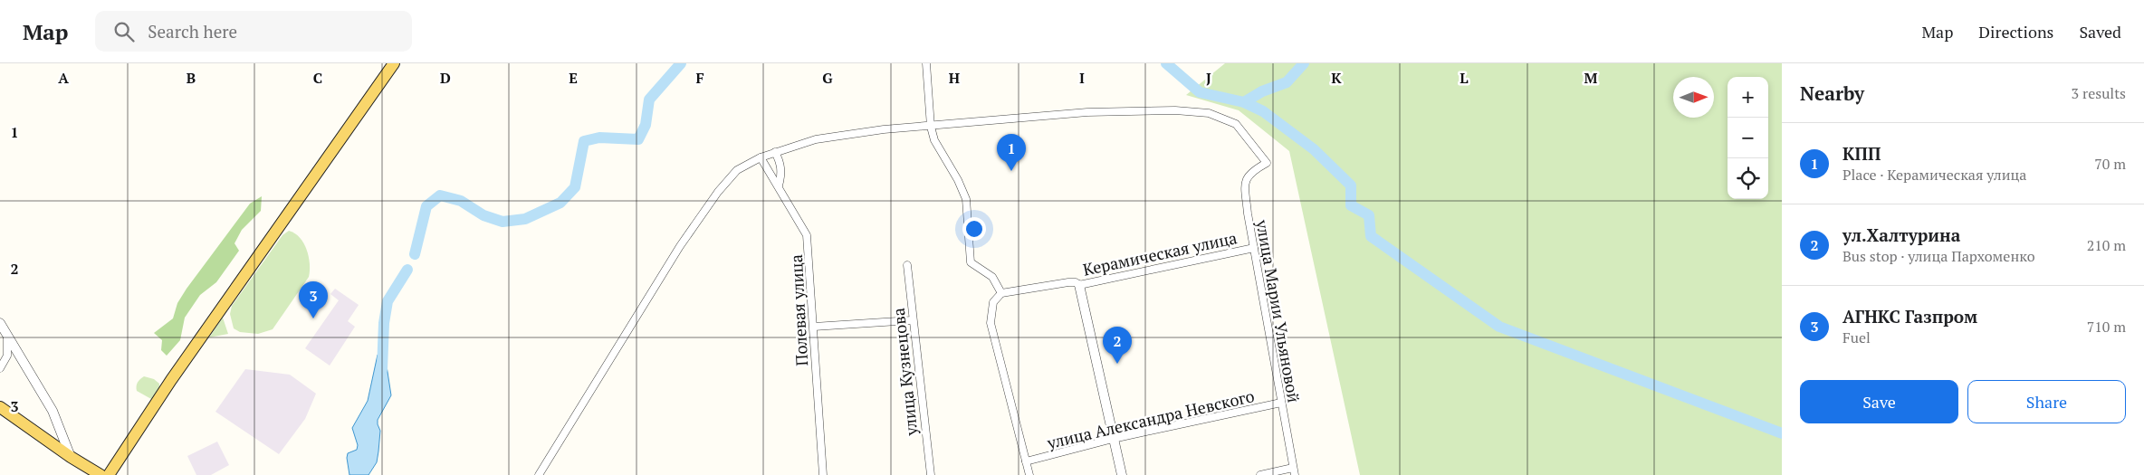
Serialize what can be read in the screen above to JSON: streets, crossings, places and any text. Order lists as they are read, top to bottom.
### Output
{
  "streets": {
    "street": [
      "Керамическая улица",
      "Полевая улица",
      "улица Марии Ульяновой",
      "улица Кузнецова",
      "улица Александра Невского"
    ]
  },
  "crossings": [
    ["Керамическая улица", "улица Марии Ульяновой"],
    ["улица Марии Ульяновой", "улица Александра Невского"]
  ],
  "north": "right",
  "page": {
    "header": "Map",
    "search": "Search here",
    "nav": ["Map", "Directions", "Saved"],
    "heading": ["Nearby", "3 results"],
    "map_buttons": ["+", "−"],
    "list": [
      {
        "mark": "1",
        "name": "КПП",
        "note": "Place · Керамическая улица",
        "value": "70 m"
      },
      {
        "mark": "2",
        "name": "ул.Халтурина",
        "note": "Bus stop · улица Пархоменко",
        "value": "210 m"
      },
      {
        "mark": "3",
        "name": "АГНКС Газпром",
        "note": "Fuel",
        "value": "710 m"
      }
    ],
    "pins": ["1", "3", "2"],
    "buttons": ["Save", "Share"]
  },
  "grid": {
    "columns": [
      "A",
      "B",
      "C",
      "D",
      "E",
      "F",
      "G",
      "H",
      "I",
      "J",
      "K",
      "L",
      "M"
    ],
    "rows": ["1", "2", "3"]
  }
}
